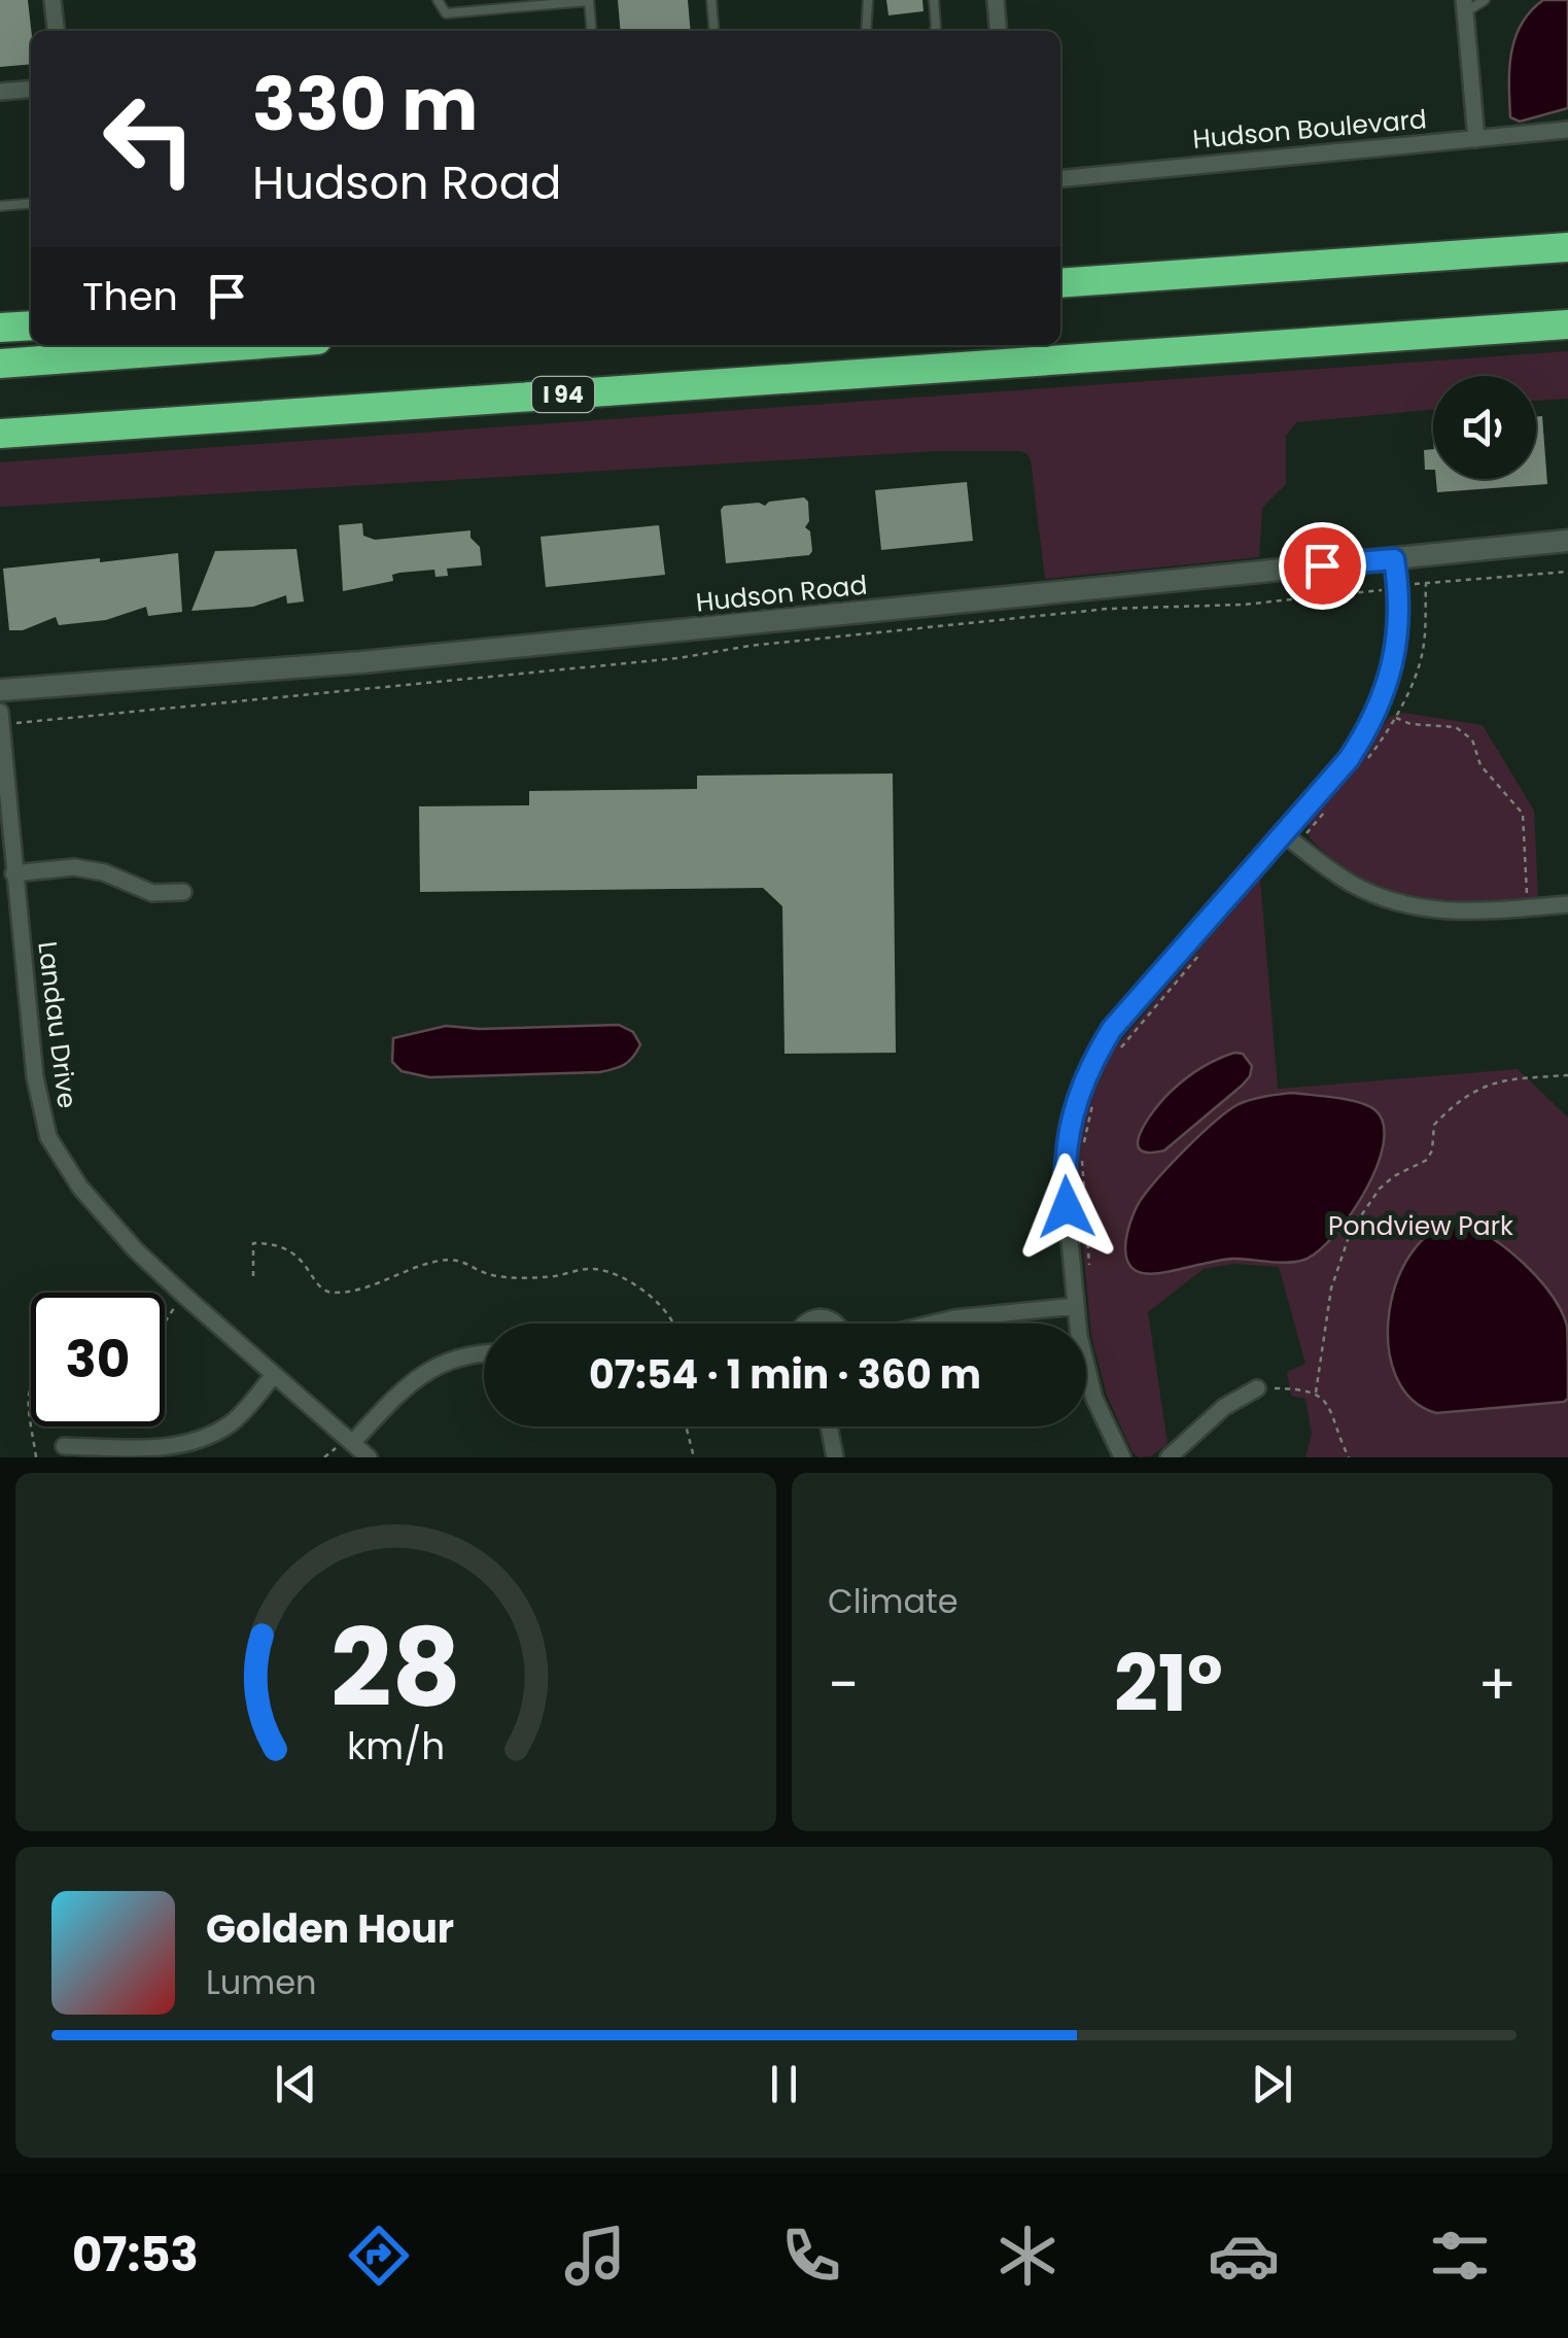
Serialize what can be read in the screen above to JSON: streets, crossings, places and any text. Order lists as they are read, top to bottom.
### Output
{
  "streets": {
    "highway": ["I 94"],
    "street": ["Hudson Boulevard", "Hudson Road", "Landau Drive"]
  },
  "parks": ["Pondview Park"],
  "page": {
    "turn": ["330 m", "Hudson Road"],
    "then": "Then",
    "limit": "30",
    "trip": "07:54 · 1 min · 360 m",
    "tile": "Climate",
    "heat": ["−", "21°", "+"],
    "song": ["Golden Hour", "Lumen"],
    "tabs": "07:53",
    "gauge": ["28", "km/h"]
  }
}
